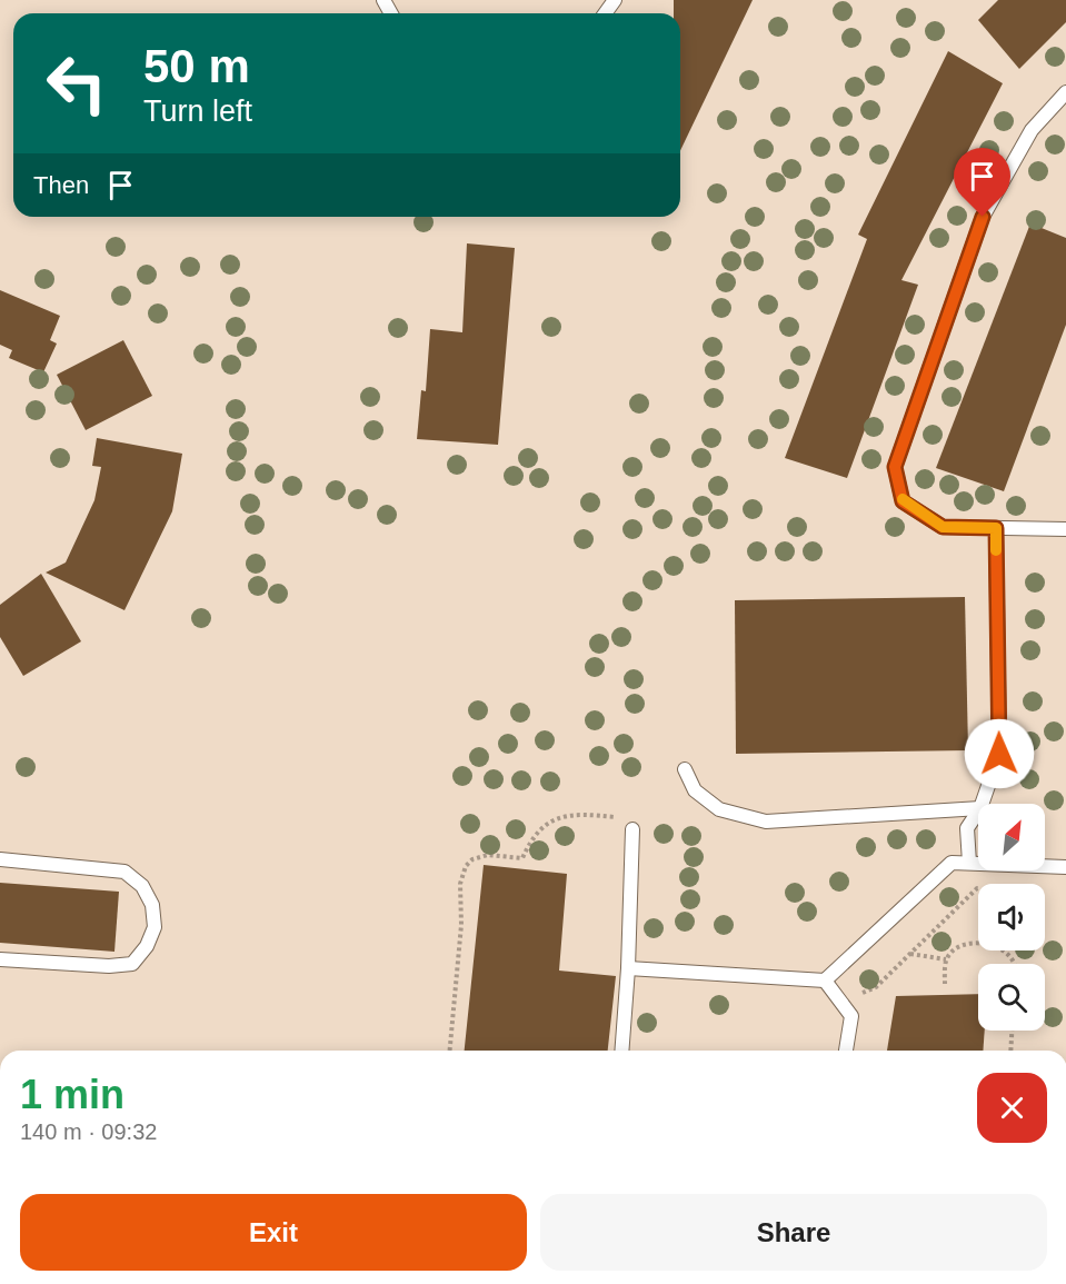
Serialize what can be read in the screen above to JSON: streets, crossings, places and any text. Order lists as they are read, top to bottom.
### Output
{
  "north": "top right",
  "page": {
    "turn": ["50 m", "Turn left"],
    "then": "Then",
    "heading": ["1 min", "140 m · 09:32"],
    "buttons": ["Exit", "Share"]
  }
}
